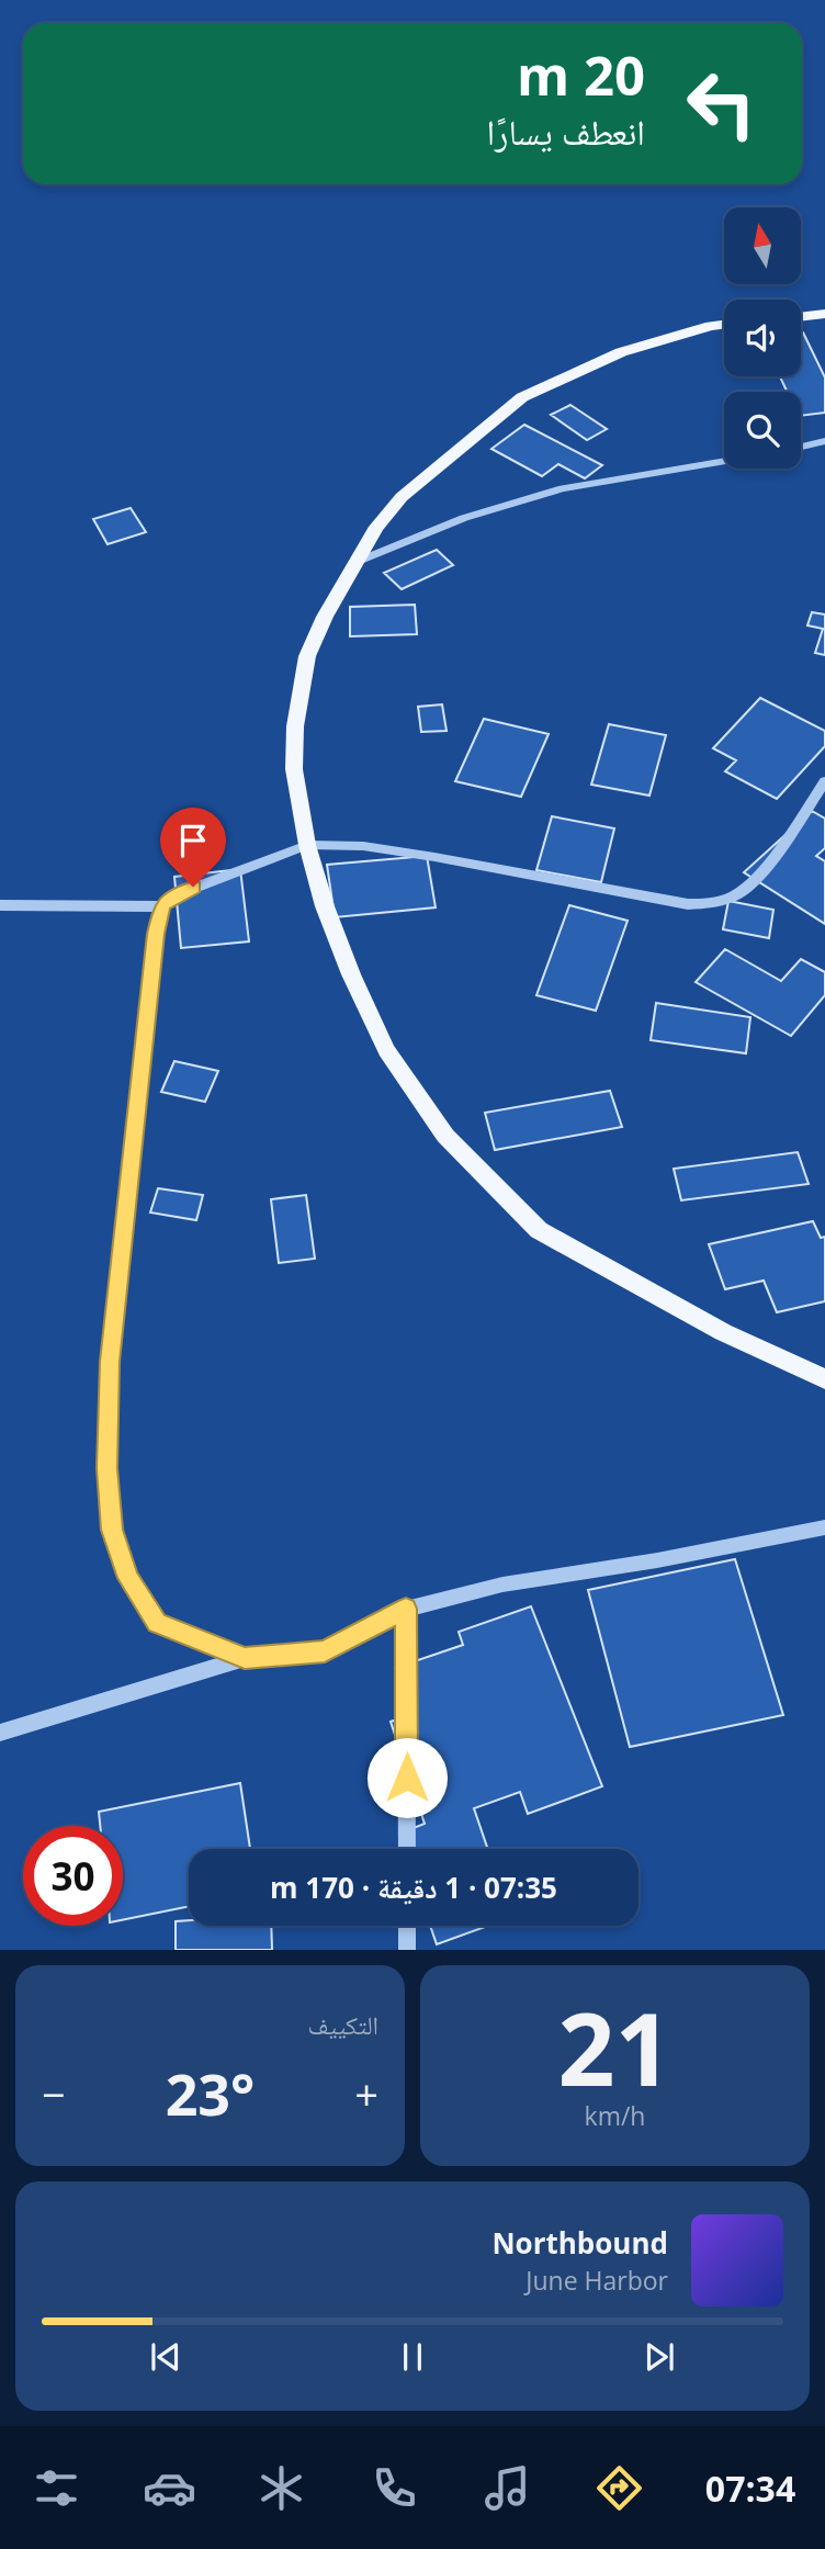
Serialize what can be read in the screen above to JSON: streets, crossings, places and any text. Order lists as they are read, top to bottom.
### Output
{
  "north": "top",
  "page": {
    "turn": ["20 m", "انعطف يسارًا"],
    "limit": "30",
    "trip": "07:35 · 1 دقيقة · 170 m",
    "tile": [
      ["21", "km/h"],
      "التكييف"
    ],
    "heat": ["−", "23°", "+"],
    "song": ["Northbound", "June Harbor"],
    "tabs": "07:34"
  }
}
